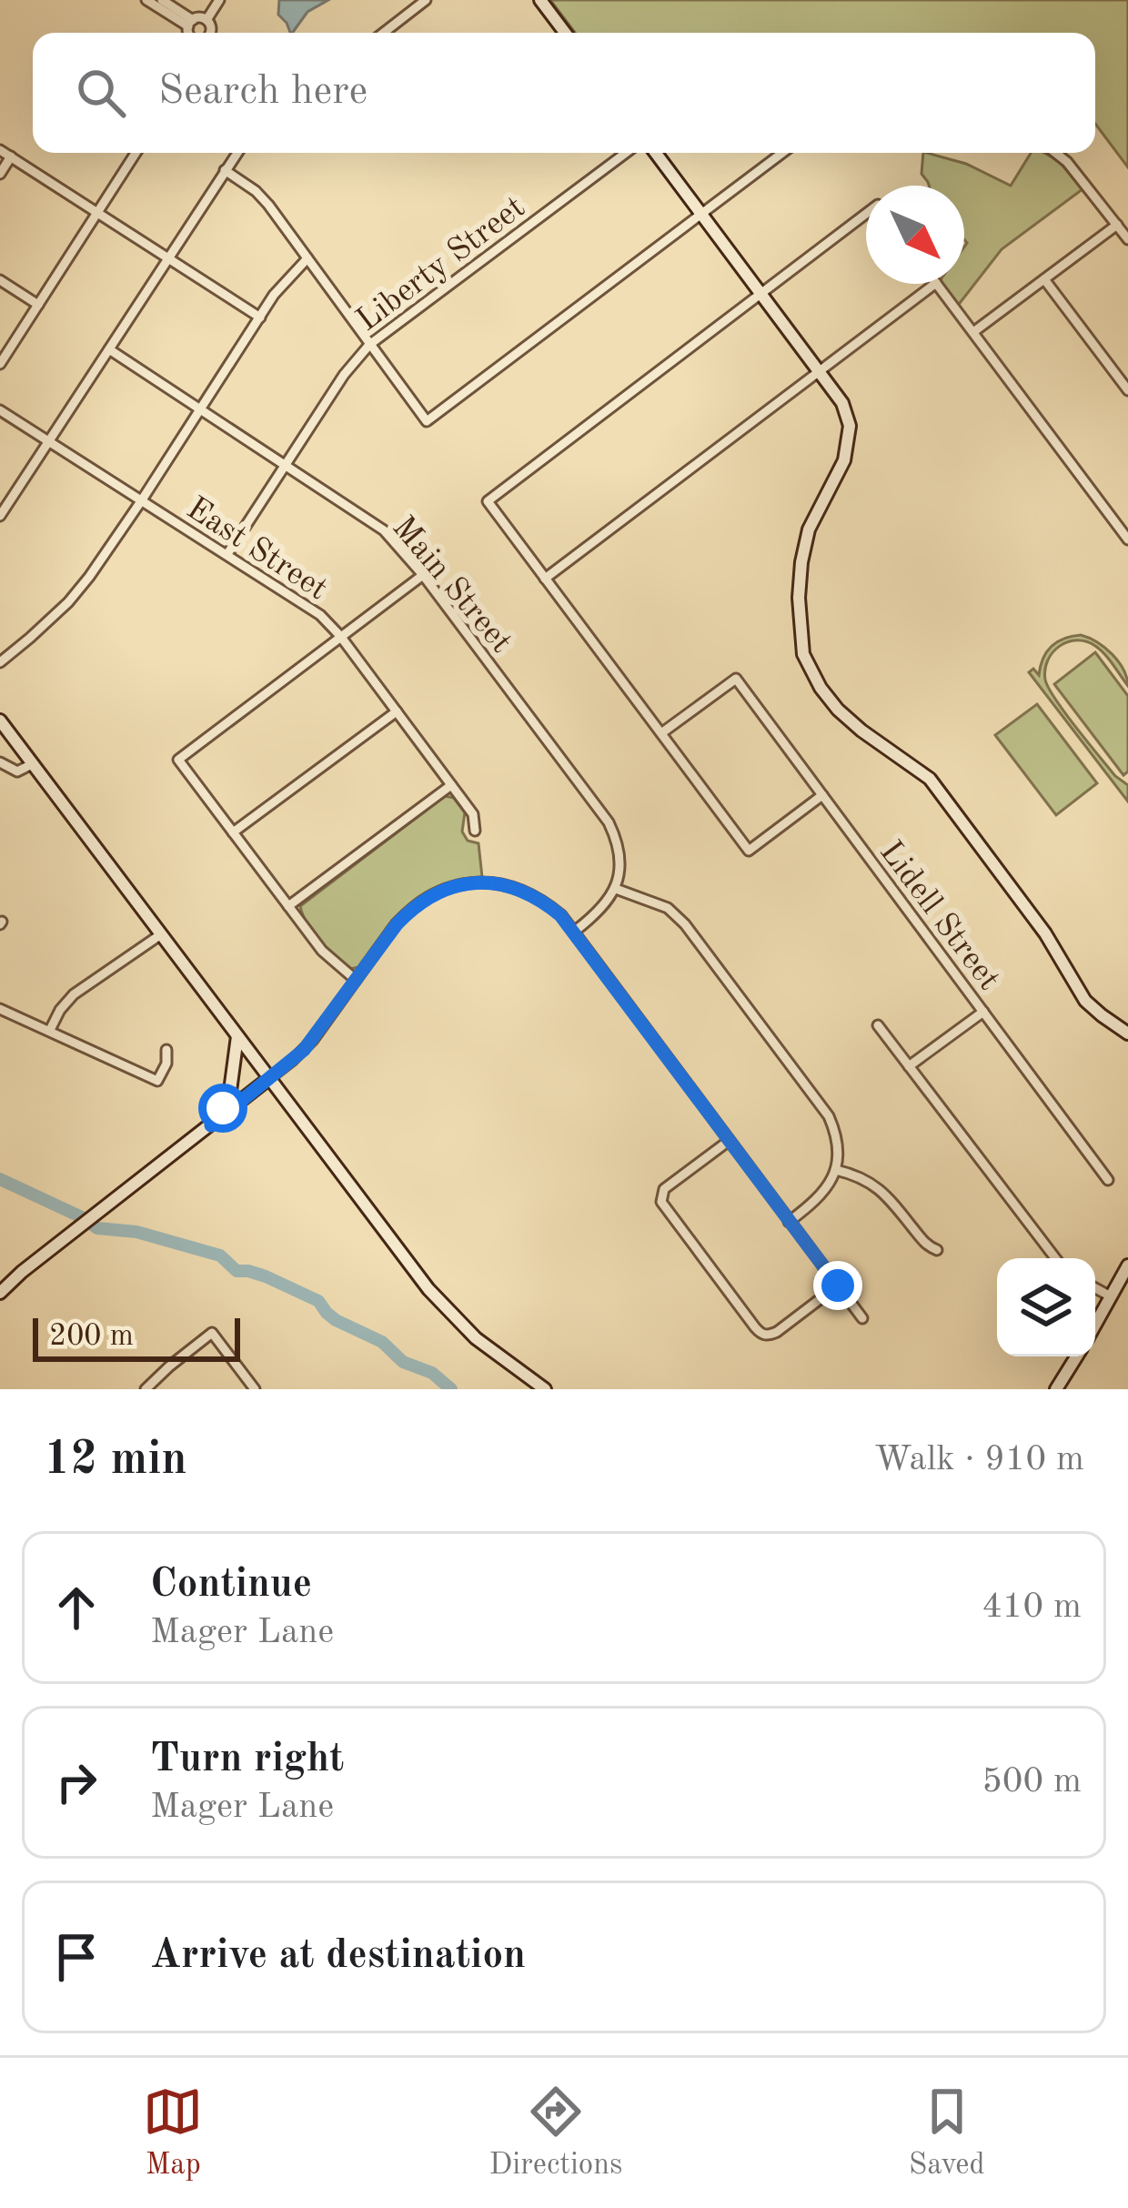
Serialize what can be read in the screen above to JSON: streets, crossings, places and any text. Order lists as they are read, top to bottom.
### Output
{
  "streets": {
    "street": [
      "Liberty Street",
      "East Street",
      "Main Street",
      "Lidell Street"
    ]
  },
  "crossings": [
    ["Liberty Street", "East Street"],
    ["Liberty Street", "Main Street"]
  ],
  "scale_bar": "200 m",
  "north": "bottom right",
  "page": {
    "search": "Search here",
    "scale": "200 m",
    "heading": ["12 min", "Walk · 910 m"],
    "list": [
      ["Continue", "Mager Lane", "410 m"],
      ["Turn right", "Mager Lane", "500 m"],
      "Arrive at destination"
    ],
    "nav": ["Map", "Directions", "Saved"]
  }
}
